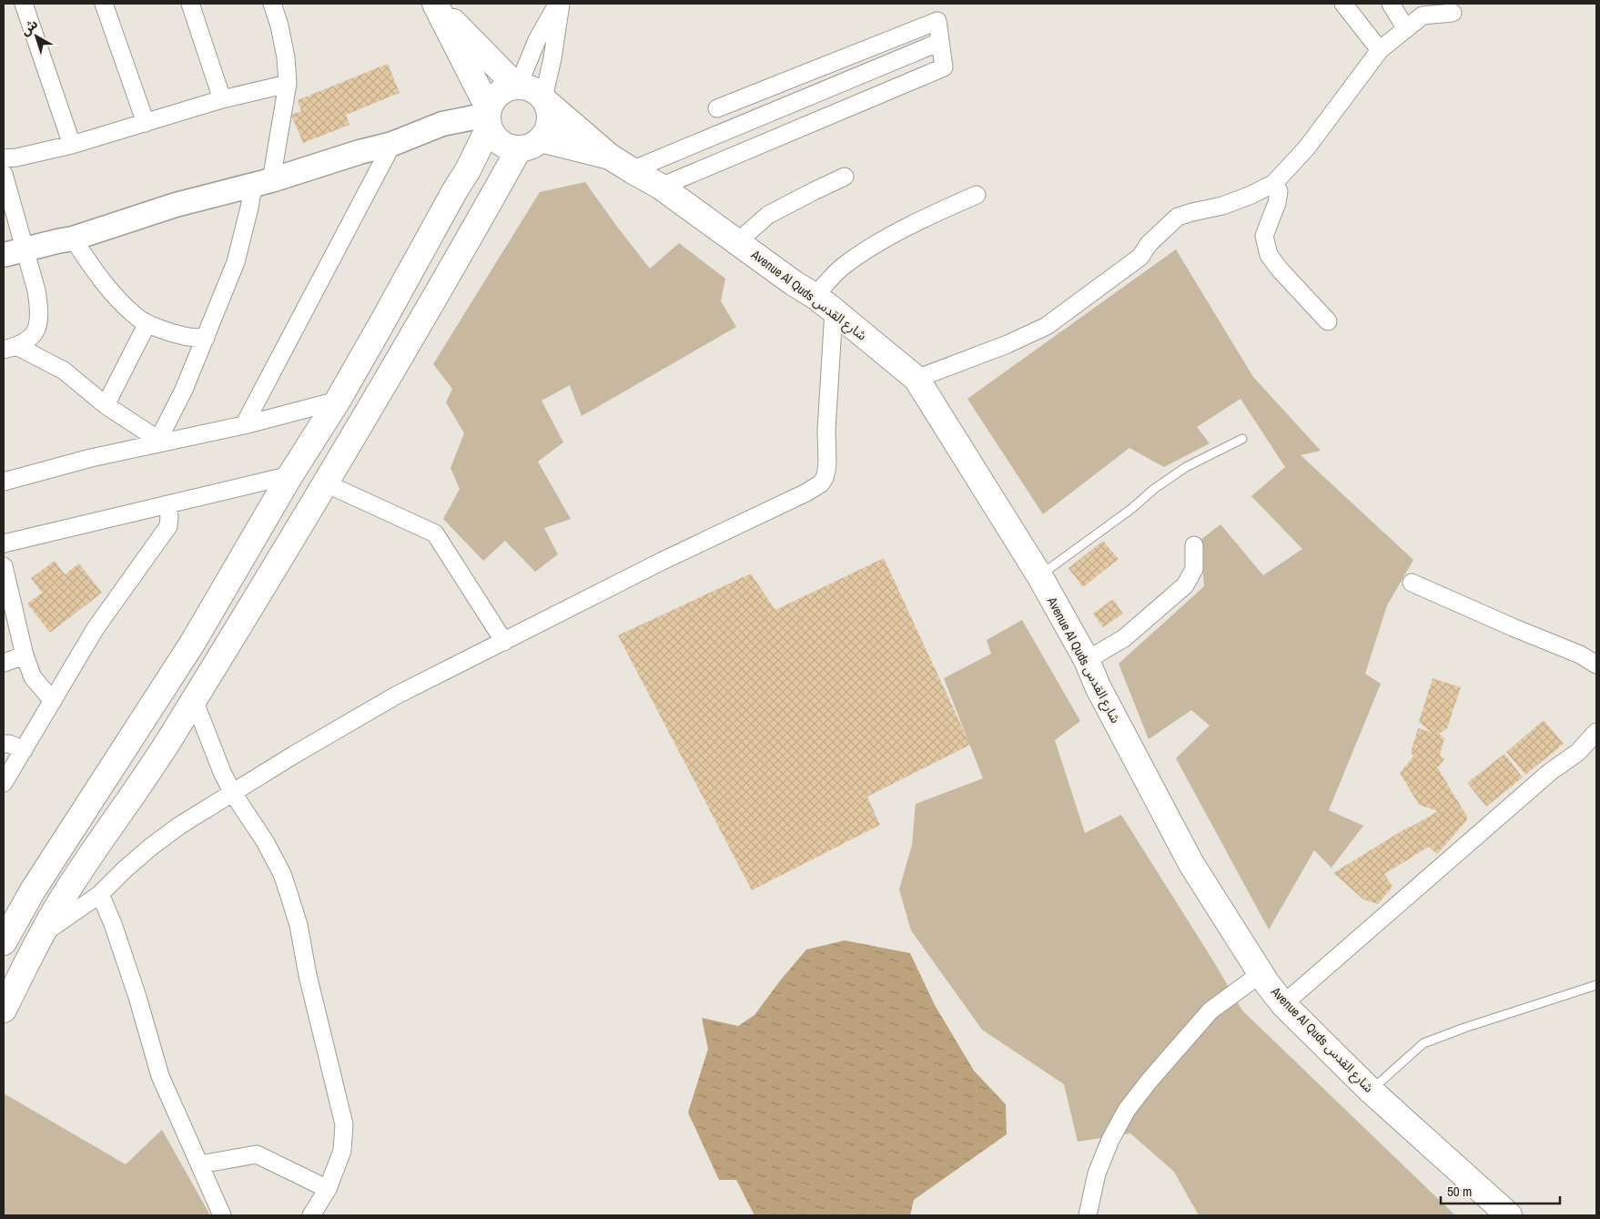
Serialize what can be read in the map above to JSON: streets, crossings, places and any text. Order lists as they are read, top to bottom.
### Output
{
  "streets": {
    "main road": ["Avenue Al Quds شارع القدس"]
  },
  "scale_bar": "50 m",
  "north": "top left"
}
